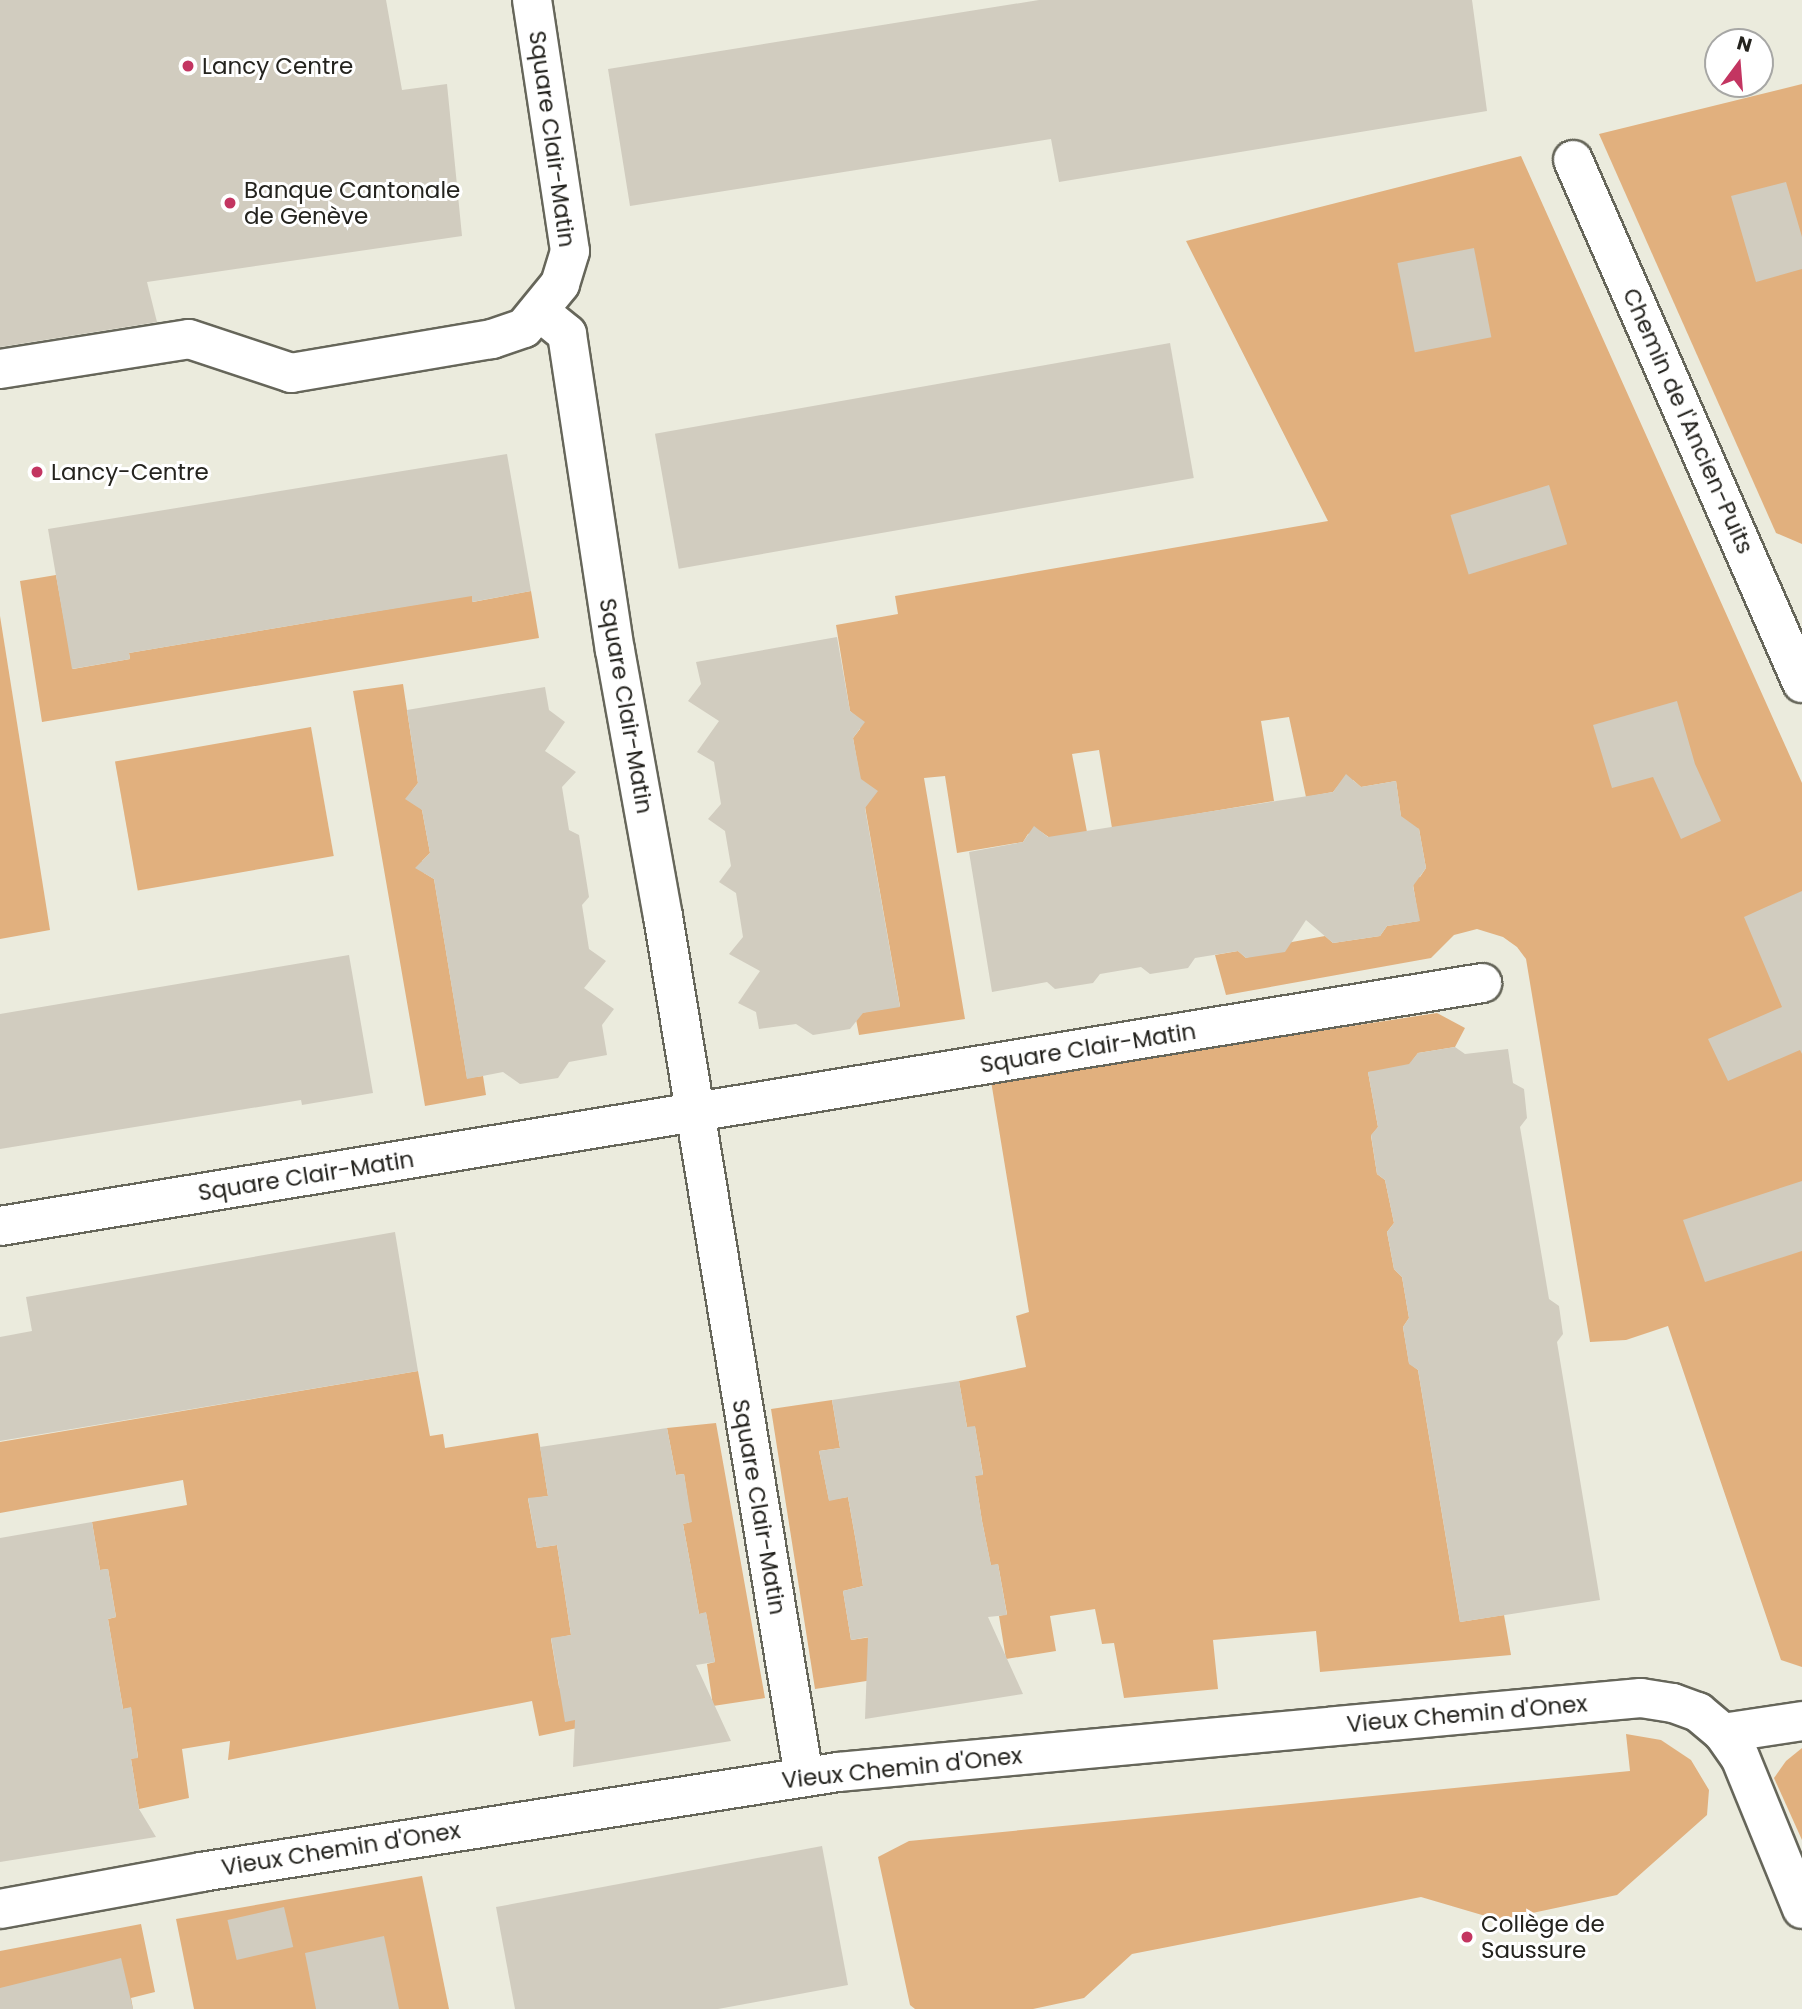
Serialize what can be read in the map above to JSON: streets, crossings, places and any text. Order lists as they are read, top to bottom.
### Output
{
  "streets": {
    "street": ["Square Clair-Matin", "Chemin de l'Ancien-Puits", "Vieux Chemin d'Onex"]
  },
  "crossings": [
    ["Square Clair-Matin", "Vieux Chemin d'Onex"]
  ],
  "places": [
    "Lancy Centre",
    "Banque Cantonale de Genève",
    "Lancy-Centre",
    "Collège de Saussure"
  ],
  "north": "top"
}
